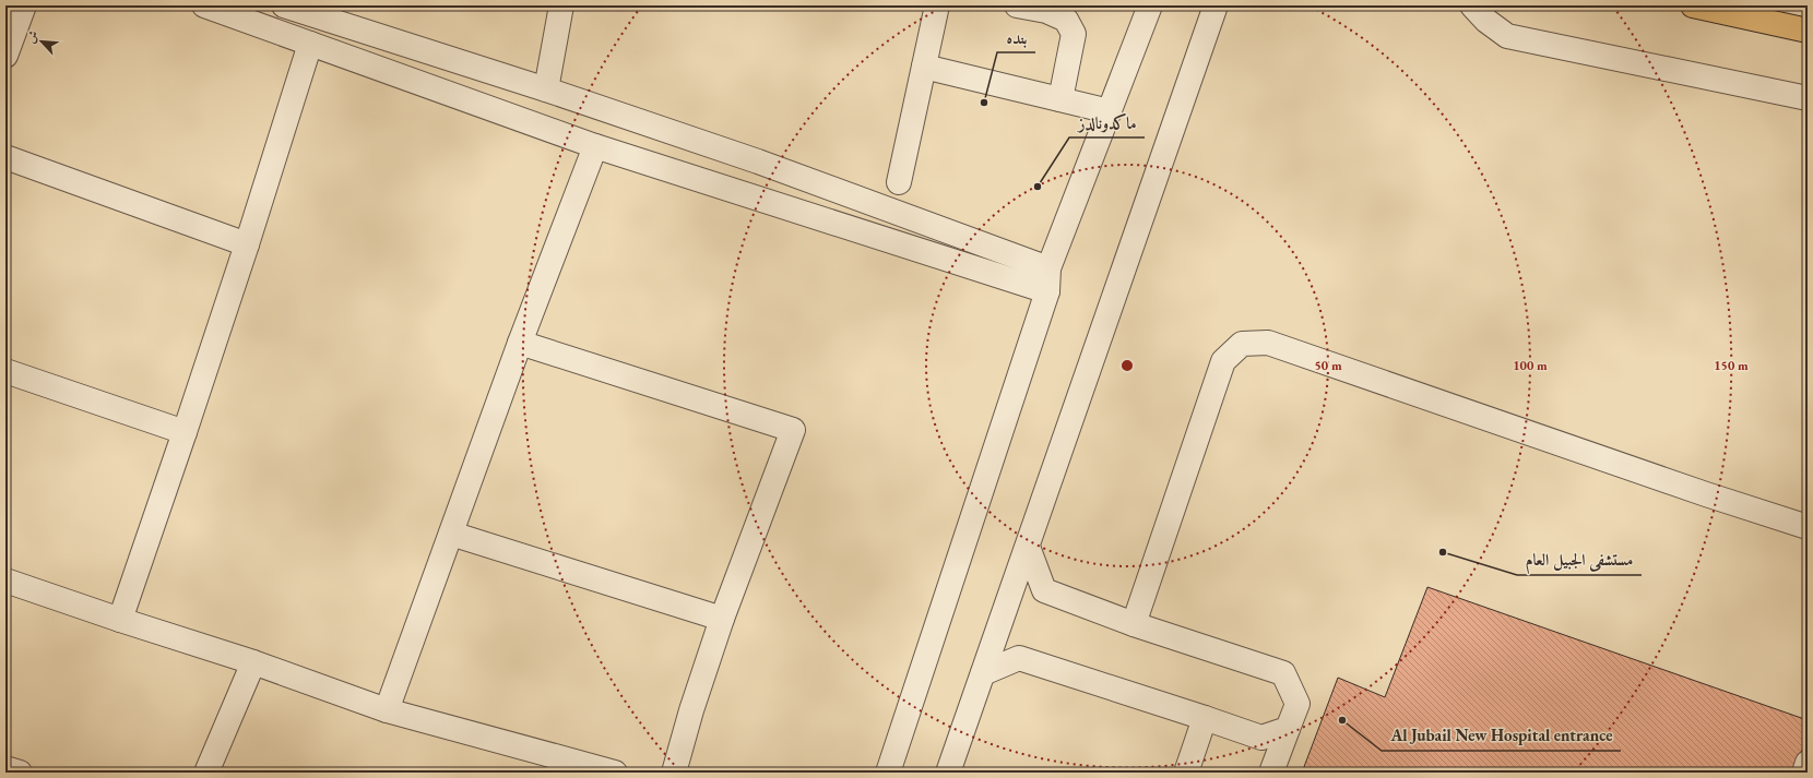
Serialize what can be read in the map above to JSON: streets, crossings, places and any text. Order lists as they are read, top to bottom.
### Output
{
  "places": [
    "بنده",
    "ماكدونالدز",
    "مستشفى الجبيل العام",
    "Al Jubail New Hospital entrance"
  ],
  "north": "top left",
  "rings": ["50 m", "100 m", "150 m"]
}
